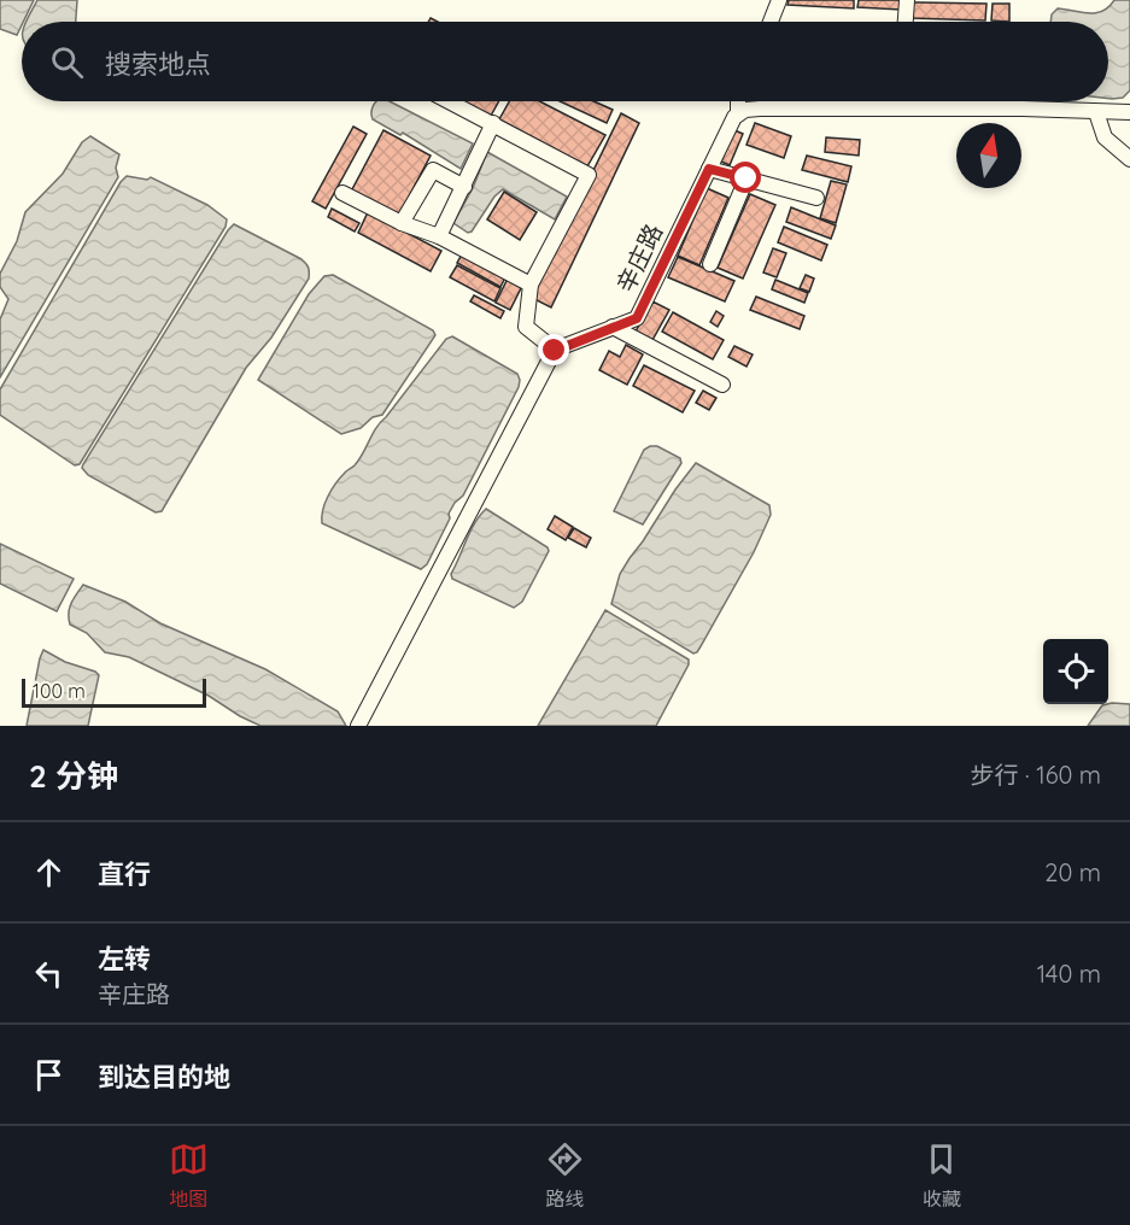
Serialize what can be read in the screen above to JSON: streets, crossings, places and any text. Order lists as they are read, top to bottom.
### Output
{
  "streets": {
    "street": ["辛庄路"]
  },
  "scale_bar": "100 m",
  "north": "top",
  "page": {
    "search": "搜索地点",
    "scale": "100 m",
    "heading": ["2 分钟", "步行 · 160 m"],
    "list": [
      ["直行", "20 m"],
      ["左转", "辛庄路", "140 m"],
      "到达目的地"
    ],
    "nav": ["地图", "路线", "收藏"]
  }
}
